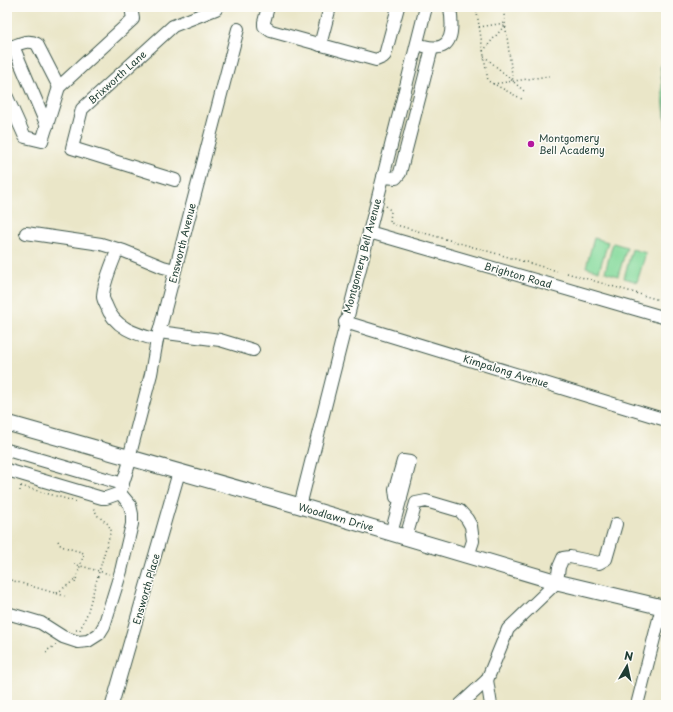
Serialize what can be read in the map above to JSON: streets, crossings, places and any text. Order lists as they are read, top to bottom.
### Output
{
  "streets": {
    "main road": ["Woodlawn Drive"],
    "street": [
      "Brixworth Lane",
      "Ensworth Avenue",
      "Montgomery Bell Avenue",
      "Brighton Road",
      "Kimpalong Avenue",
      "Ensworth Place"
    ]
  },
  "crossings": [
    ["Ensworth Avenue", "Woodlawn Drive"],
    ["Montgomery Bell Avenue", "Brighton Road"],
    ["Montgomery Bell Avenue", "Kimpalong Avenue"],
    ["Montgomery Bell Avenue", "Woodlawn Drive"],
    ["Woodlawn Drive", "Ensworth Place"]
  ],
  "places": ["Montgomery Bell Academy"],
  "north": "top"
}
